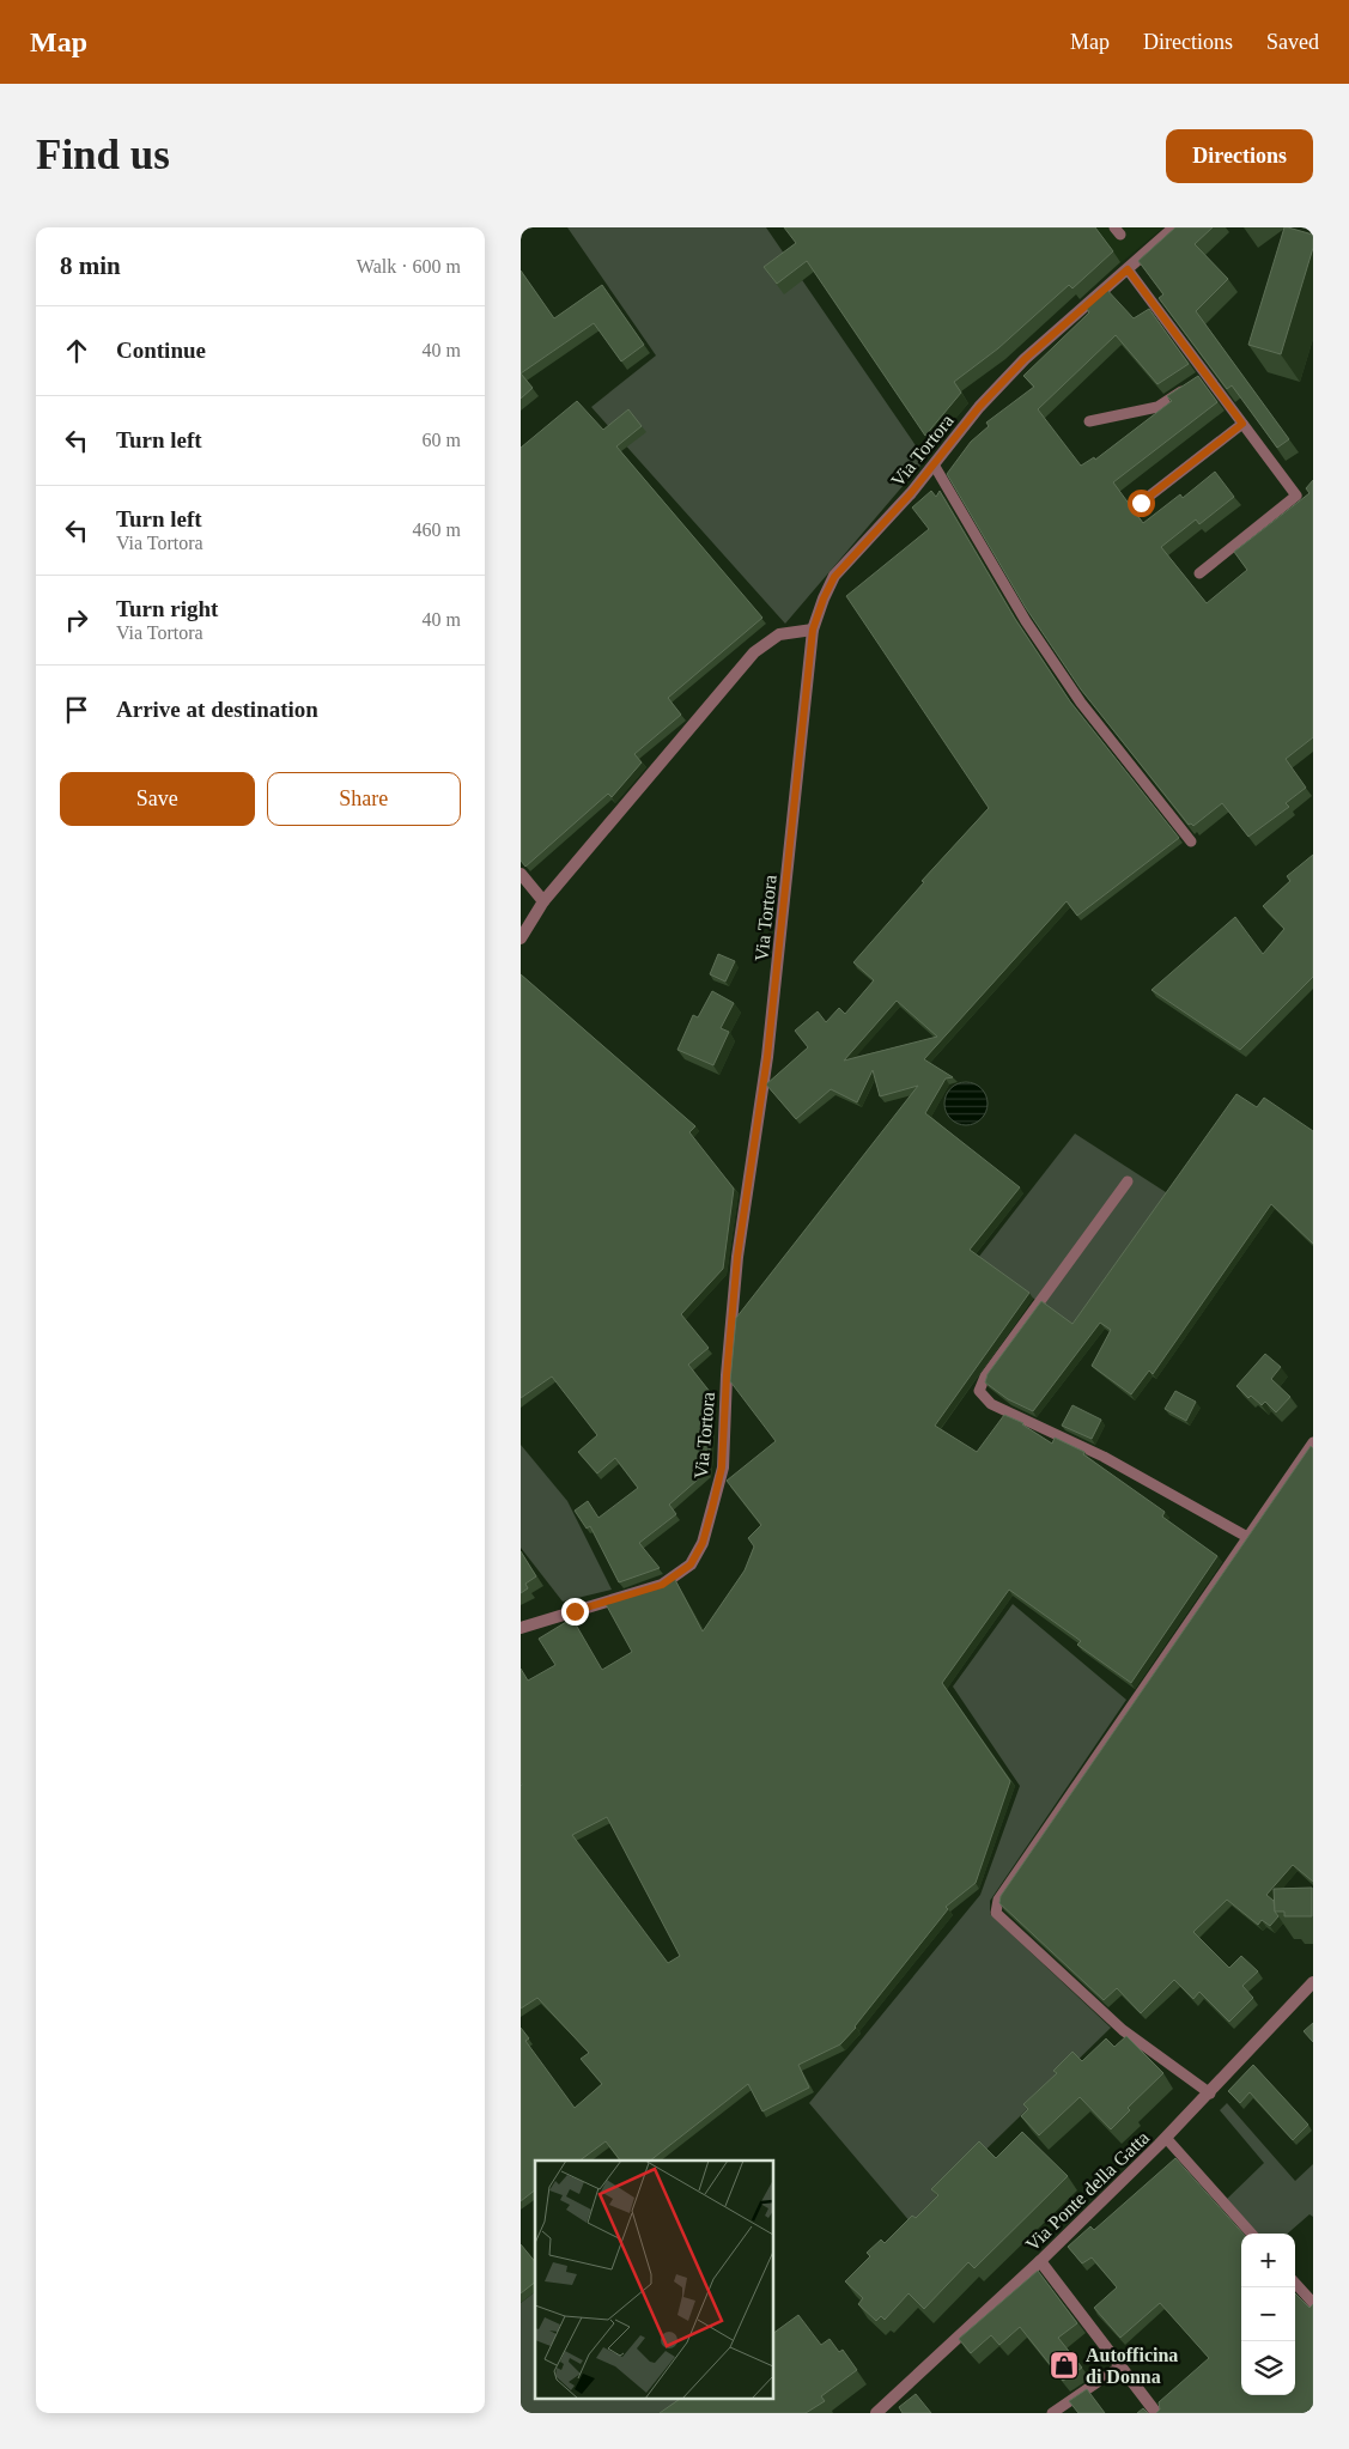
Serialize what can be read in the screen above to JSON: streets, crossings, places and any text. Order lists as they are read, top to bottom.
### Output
{
  "streets": {
    "street": ["Via Tortora", "Via Ponte della Gatta"]
  },
  "places": {
    "shop": ["Autofficina di Donna"]
  },
  "page": {
    "header": "Map",
    "nav": ["Map", "Directions", "Saved"],
    "buttons": [
      "Directions",
      ["Save", "Share"]
    ],
    "title": "Find us",
    "heading": ["8 min", "Walk · 600 m"],
    "list": [
      ["Continue", "40 m"],
      ["Turn left", "60 m"],
      ["Turn left", "Via Tortora", "460 m"],
      ["Turn right", "Via Tortora", "40 m"],
      "Arrive at destination"
    ],
    "map_buttons": ["+", "−"]
  }
}
